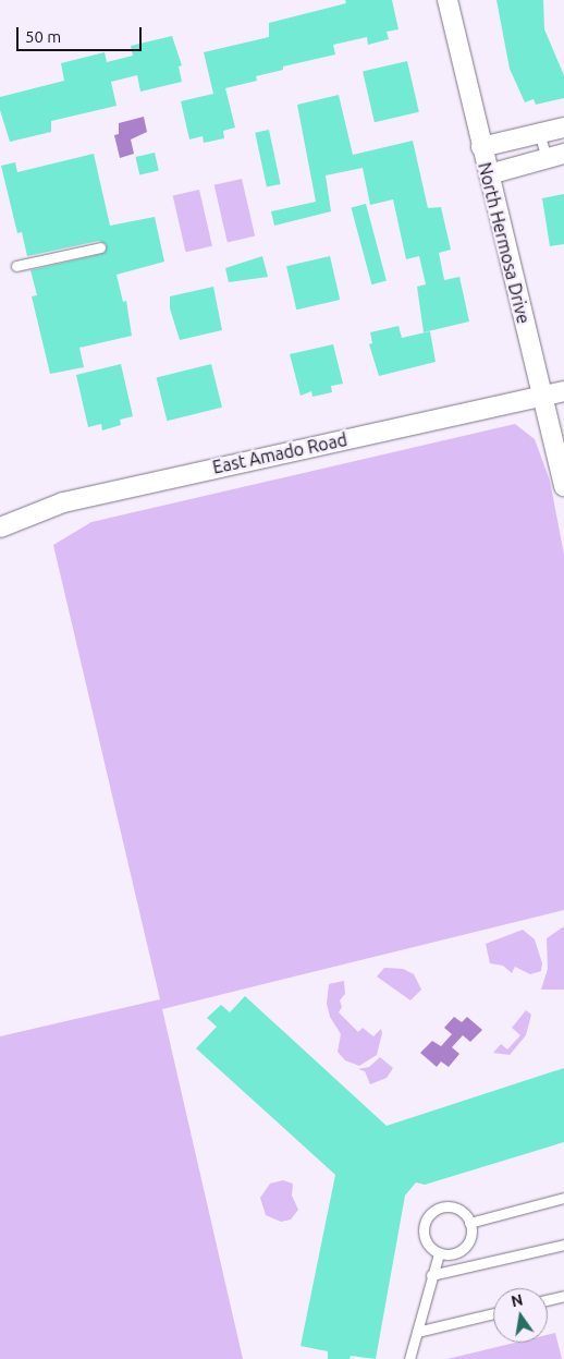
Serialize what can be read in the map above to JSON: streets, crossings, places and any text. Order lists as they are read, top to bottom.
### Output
{
  "streets": {
    "street": ["North Hermosa Drive", "East Amado Road"]
  },
  "crossings": [
    ["North Hermosa Drive", "East Amado Road"]
  ],
  "scale_bar": "50 m",
  "north": "top"
}
